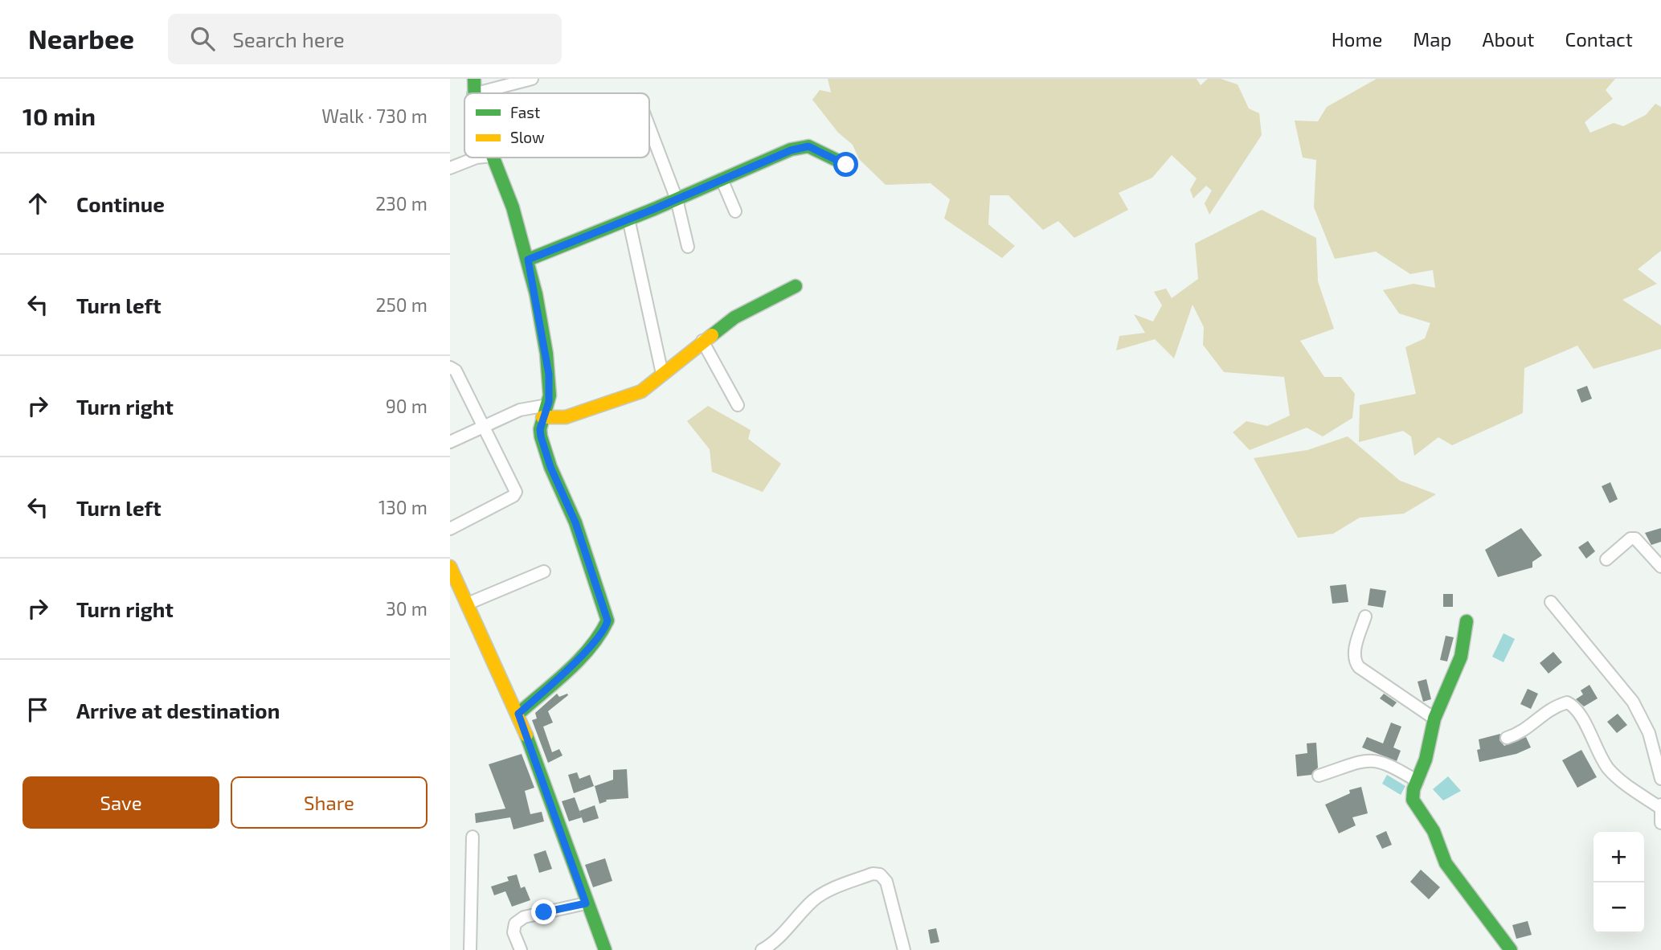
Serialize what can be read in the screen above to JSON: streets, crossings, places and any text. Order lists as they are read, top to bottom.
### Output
{
  "legend": ["Fast", "Slow"],
  "page": {
    "header": "Nearbee",
    "search": "Search here",
    "nav": [
      "Home",
      "Map",
      "About",
      "Contact"
    ],
    "heading": ["10 min", "Walk · 730 m"],
    "list": [
      ["Continue", "230 m"],
      ["Turn left", "250 m"],
      ["Turn right", "90 m"],
      ["Turn left", "130 m"],
      ["Turn right", "30 m"],
      "Arrive at destination"
    ],
    "buttons": ["Save", "Share"],
    "map_buttons": ["+", "−"]
  }
}
